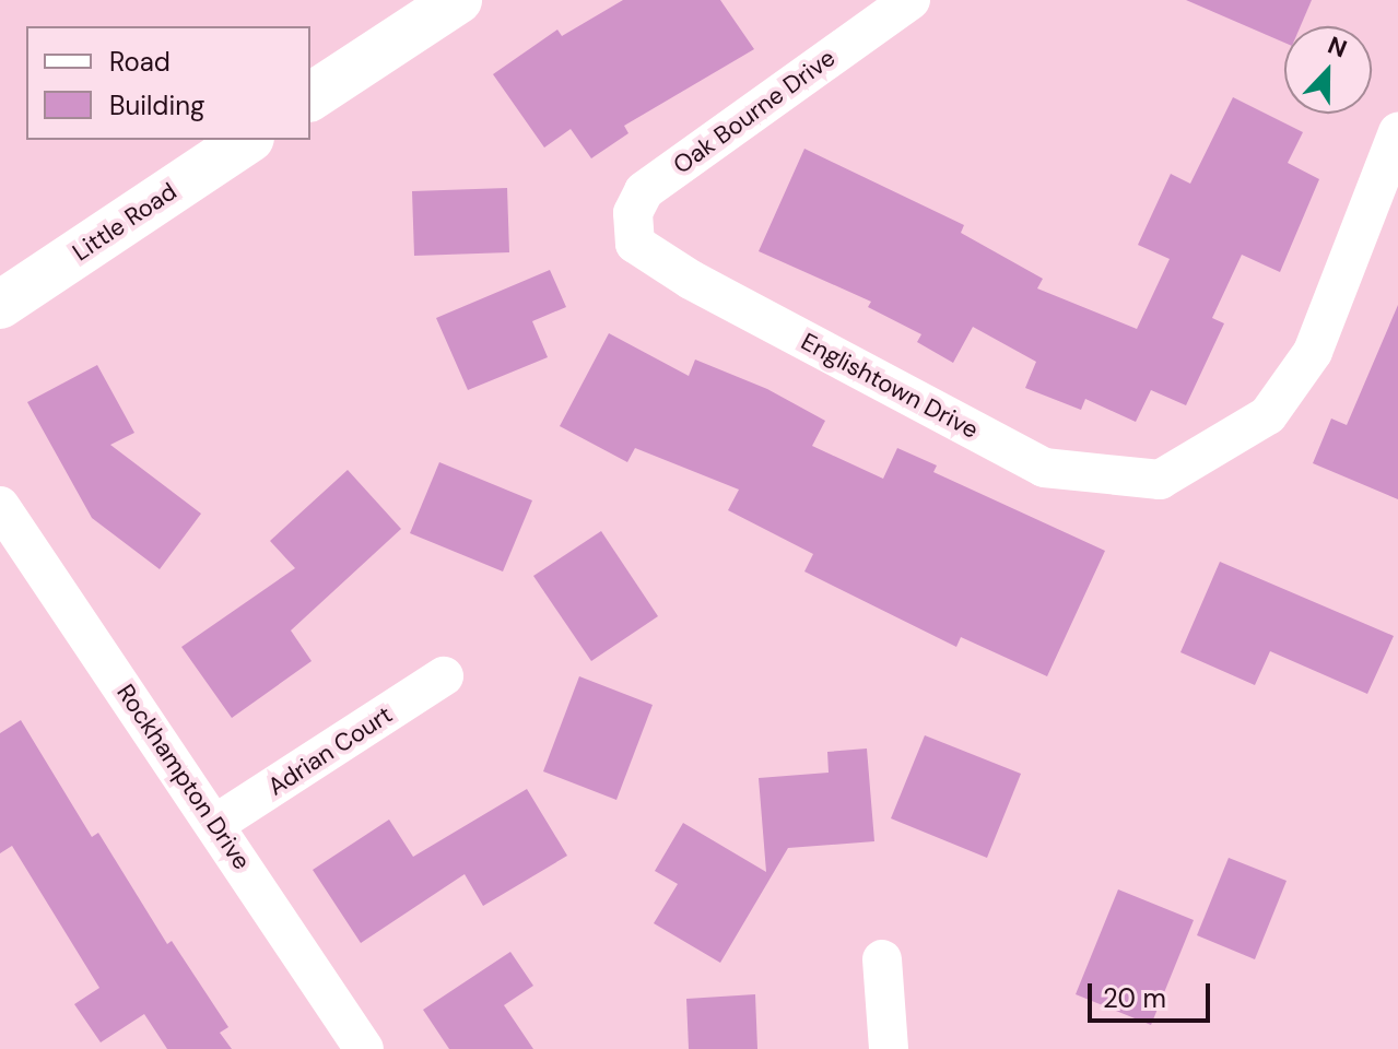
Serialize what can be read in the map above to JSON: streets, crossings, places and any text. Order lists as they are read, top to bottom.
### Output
{
  "streets": {
    "street": [
      "Oak Bourne Drive",
      "Little Road",
      "Englishtown Drive",
      "Adrian Court",
      "Rockhampton Drive"
    ]
  },
  "crossings": [
    ["Oak Bourne Drive", "Englishtown Drive"],
    ["Adrian Court", "Rockhampton Drive"]
  ],
  "legend": ["Road", "Building"],
  "scale_bar": "20 m",
  "north": "top"
}
